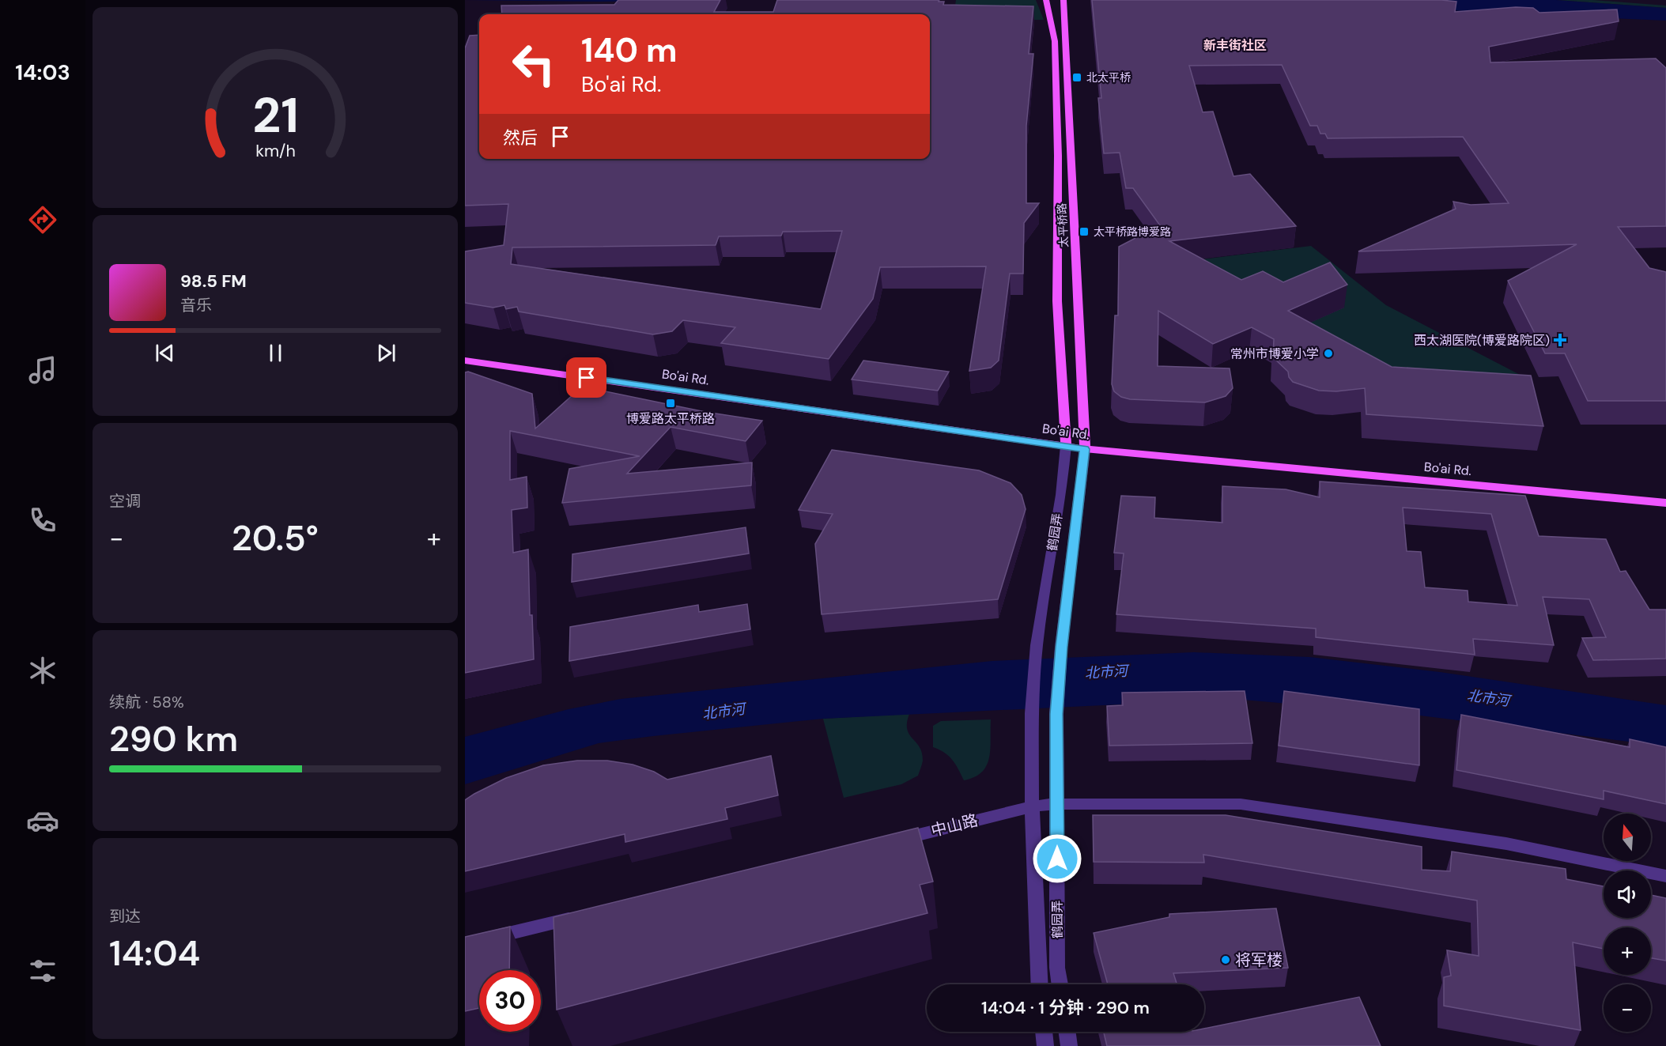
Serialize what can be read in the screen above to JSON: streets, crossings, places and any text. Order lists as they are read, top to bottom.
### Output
{
  "streets": {
    "main road": ["太平桥路", "Bo'ai Rd."],
    "street": ["鹤园弄", "中山路"]
  },
  "crossings": [
    ["太平桥路", "Bo'ai Rd."],
    ["太平桥路", "鹤园弄"],
    ["Bo'ai Rd.", "鹤园弄"],
    ["鹤园弄", "中山路"]
  ],
  "districts": ["新丰街社区"],
  "water": ["北市河"],
  "places": {
    "transit": ["北太平桥", "太平桥路博爱路", "博爱路太平桥路"],
    "health": ["西太湖医院(博爱路院区)"],
    "other": ["常州市博爱小学", "将军楼"]
  },
  "north": "top",
  "page": {
    "tabs": "14:03",
    "turn": ["140 m", "Bo'ai Rd."],
    "then": "然后",
    "song": ["98.5 FM", "音乐"],
    "tile": [
      "空调",
      ["续航 · 58%", "290 km"],
      ["到达", "14:04"]
    ],
    "heat": ["−", "20.5°", "+"],
    "map_buttons": ["+", "−"],
    "limit": "30",
    "trip": "14:04 · 1 分钟 · 290 m",
    "gauge": ["21", "km/h"]
  }
}
